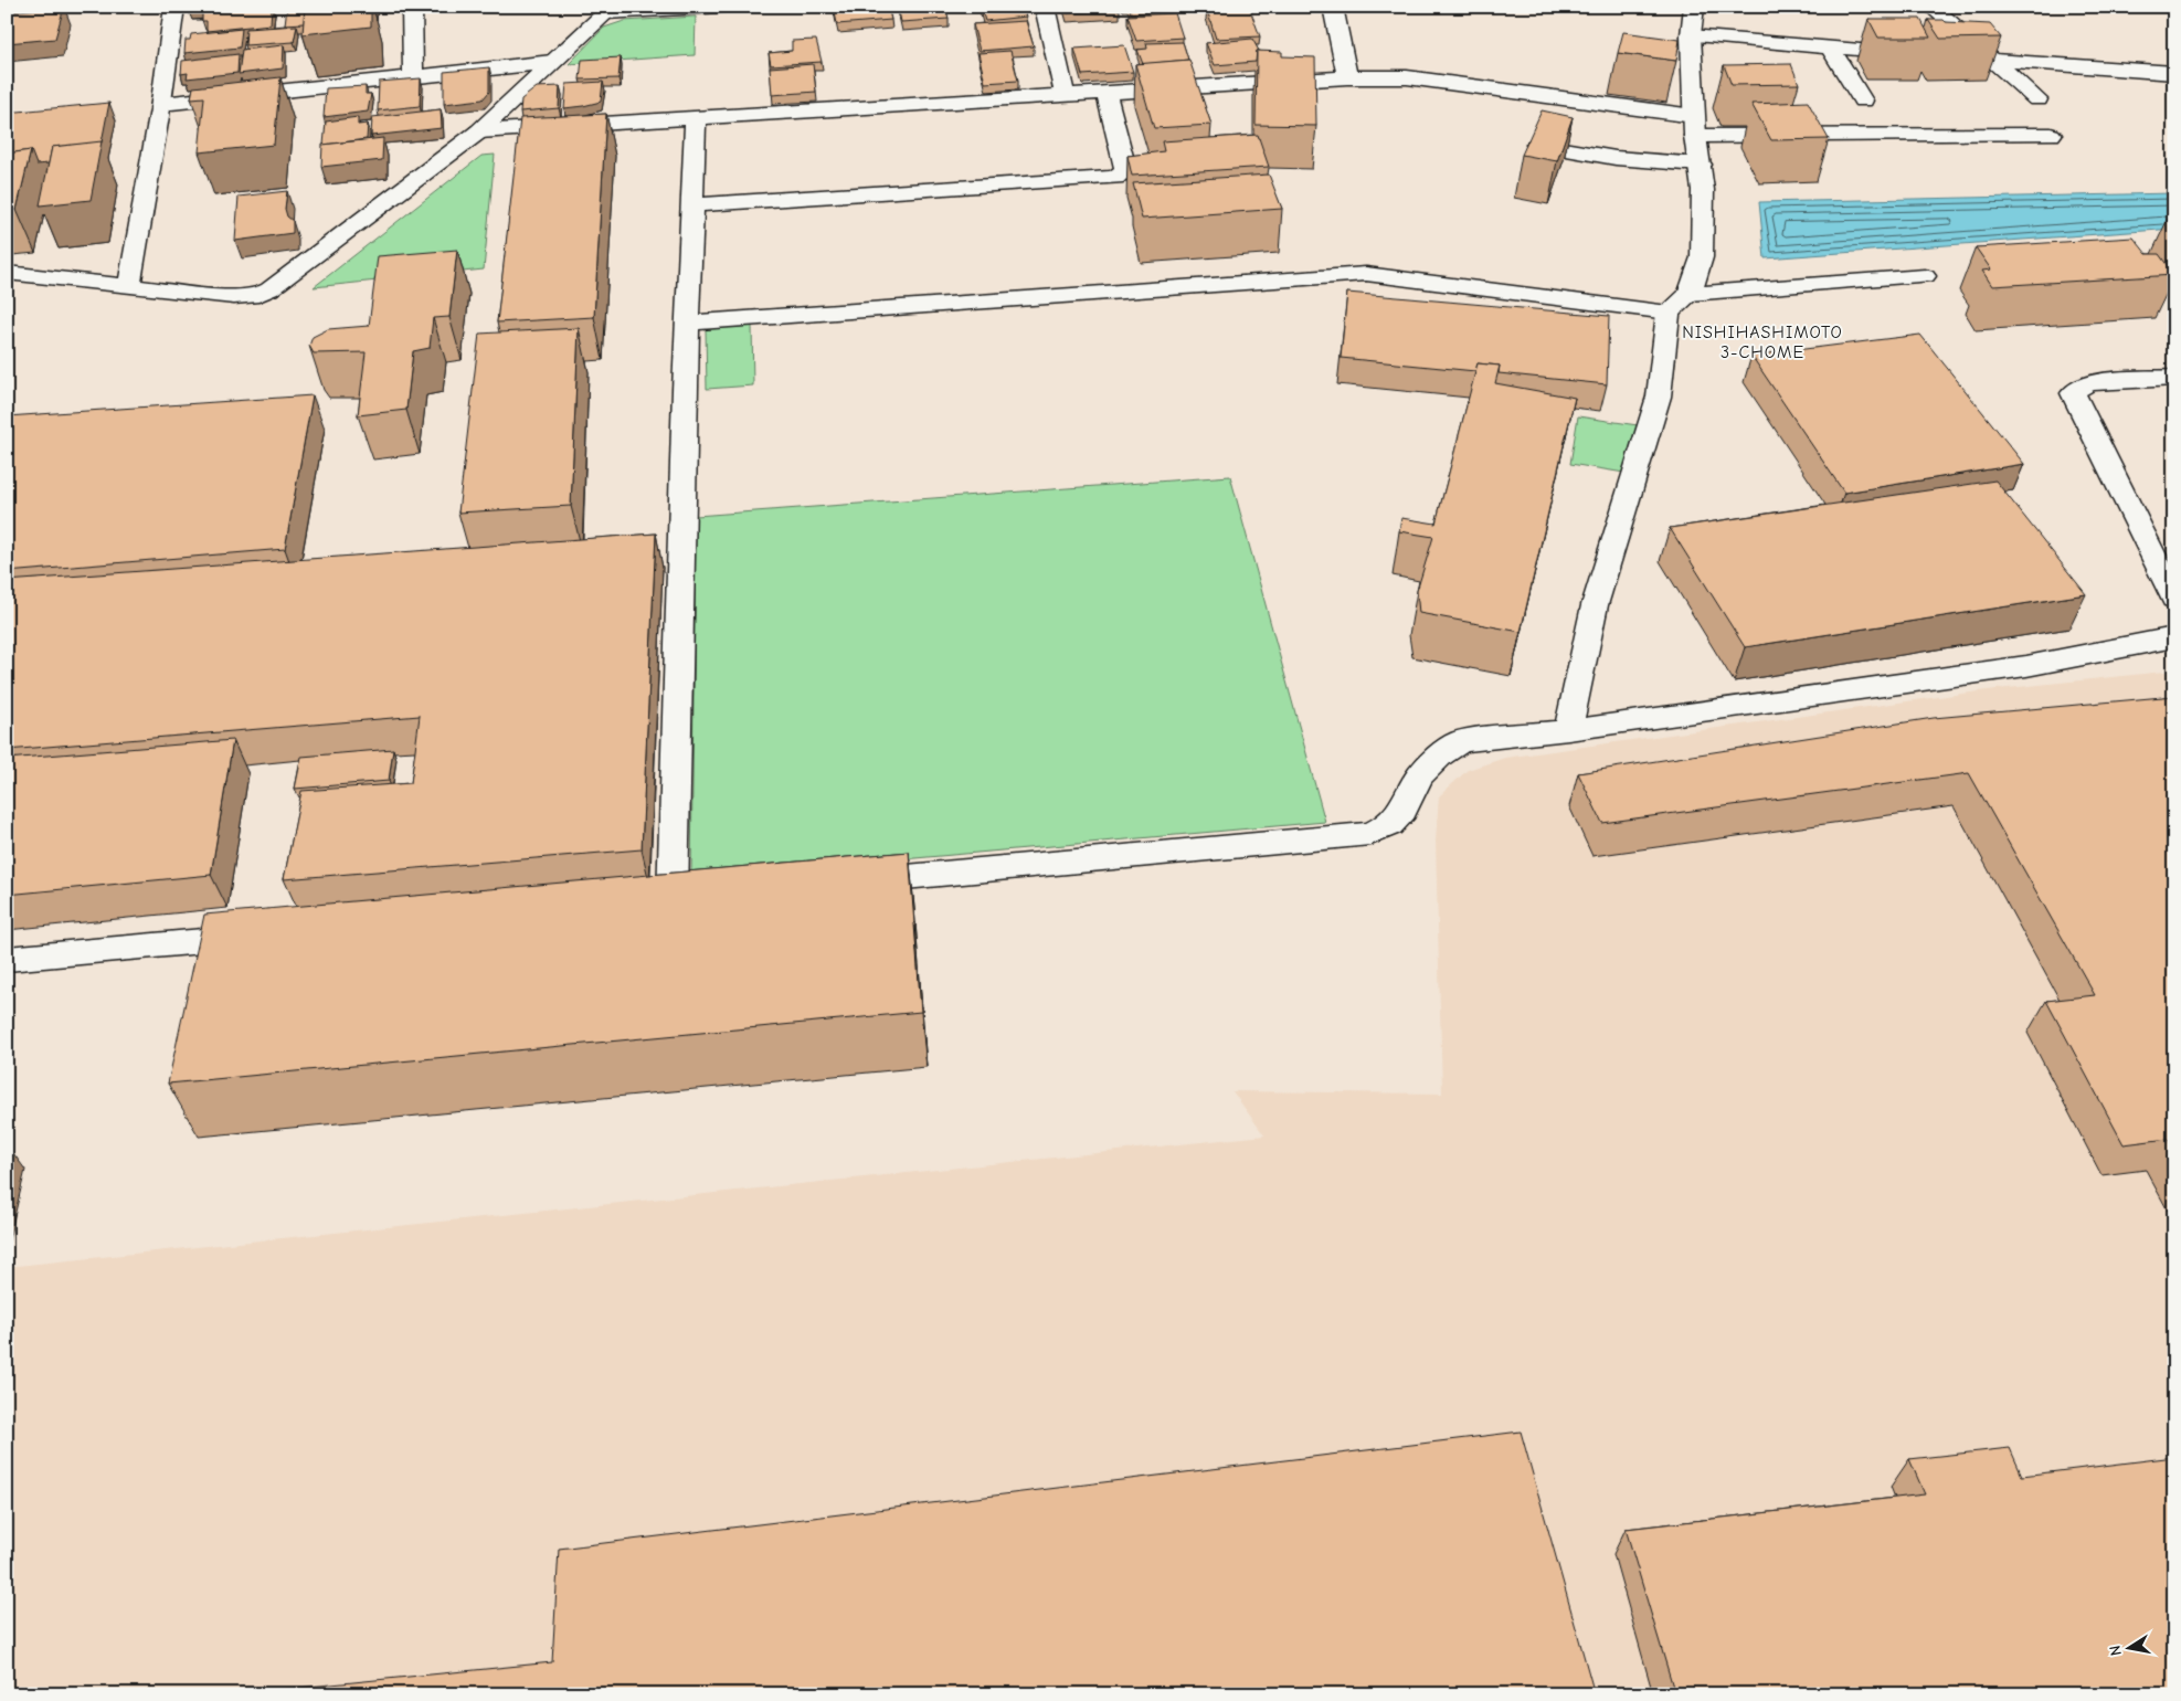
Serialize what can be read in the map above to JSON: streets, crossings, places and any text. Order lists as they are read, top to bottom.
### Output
{
  "districts": ["NISHIHASHIMOTO 3-CHOME"],
  "north": "left"
}
